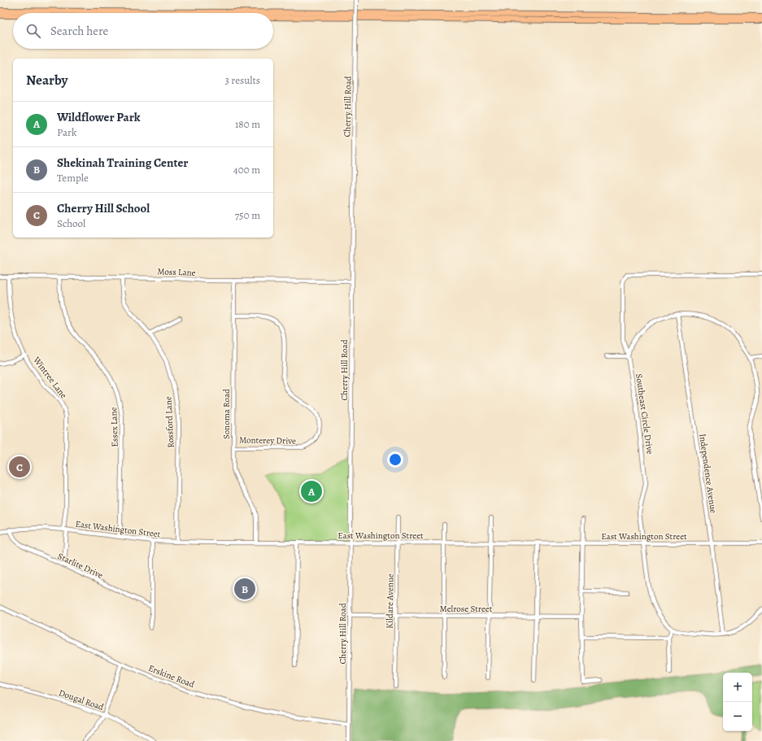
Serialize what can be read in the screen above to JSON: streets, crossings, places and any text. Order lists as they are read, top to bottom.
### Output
{
  "streets": {
    "street": [
      "Cherry Hill Road",
      "Moss Lane",
      "Wintree Lane",
      "Sonoma Road",
      "Southeast Circle Drive",
      "Rossford Lane",
      "Essex Lane",
      "Monterey Drive",
      "Independence Avenue",
      "East Washington Street",
      "Starlite Drive",
      "Kildare Avenue",
      "Melrose Street",
      "Erskine Road",
      "Dougal Road"
    ]
  },
  "crossings": [
    ["Cherry Hill Road", "Moss Lane"],
    ["Cherry Hill Road", "East Washington Street"],
    ["Cherry Hill Road", "Melrose Street"],
    ["Cherry Hill Road", "Erskine Road"],
    ["Moss Lane", "Wintree Lane"],
    ["Moss Lane", "Sonoma Road"],
    ["Moss Lane", "Rossford Lane"],
    ["Moss Lane", "Essex Lane"],
    ["Wintree Lane", "East Washington Street"],
    ["Wintree Lane", "Starlite Drive"],
    ["Sonoma Road", "Monterey Drive"],
    ["Sonoma Road", "East Washington Street"],
    ["Southeast Circle Drive", "Independence Avenue"],
    ["Southeast Circle Drive", "East Washington Street"],
    ["Rossford Lane", "East Washington Street"],
    ["Essex Lane", "East Washington Street"],
    ["Independence Avenue", "East Washington Street"],
    ["East Washington Street", "Starlite Drive"],
    ["East Washington Street", "Kildare Avenue"],
    ["Kildare Avenue", "Melrose Street"]
  ],
  "page": {
    "search": "Search here",
    "heading": ["Nearby", "3 results"],
    "list": [
      {
        "mark": "A",
        "name": "Wildflower Park",
        "note": "Park",
        "value": "180 m"
      },
      {
        "mark": "B",
        "name": "Shekinah Training Center",
        "note": "Temple",
        "value": "400 m"
      },
      {
        "mark": "C",
        "name": "Cherry Hill School",
        "note": "School",
        "value": "750 m"
      }
    ],
    "pins": ["C", "A", "B"],
    "map_buttons": ["+", "−"]
  }
}
